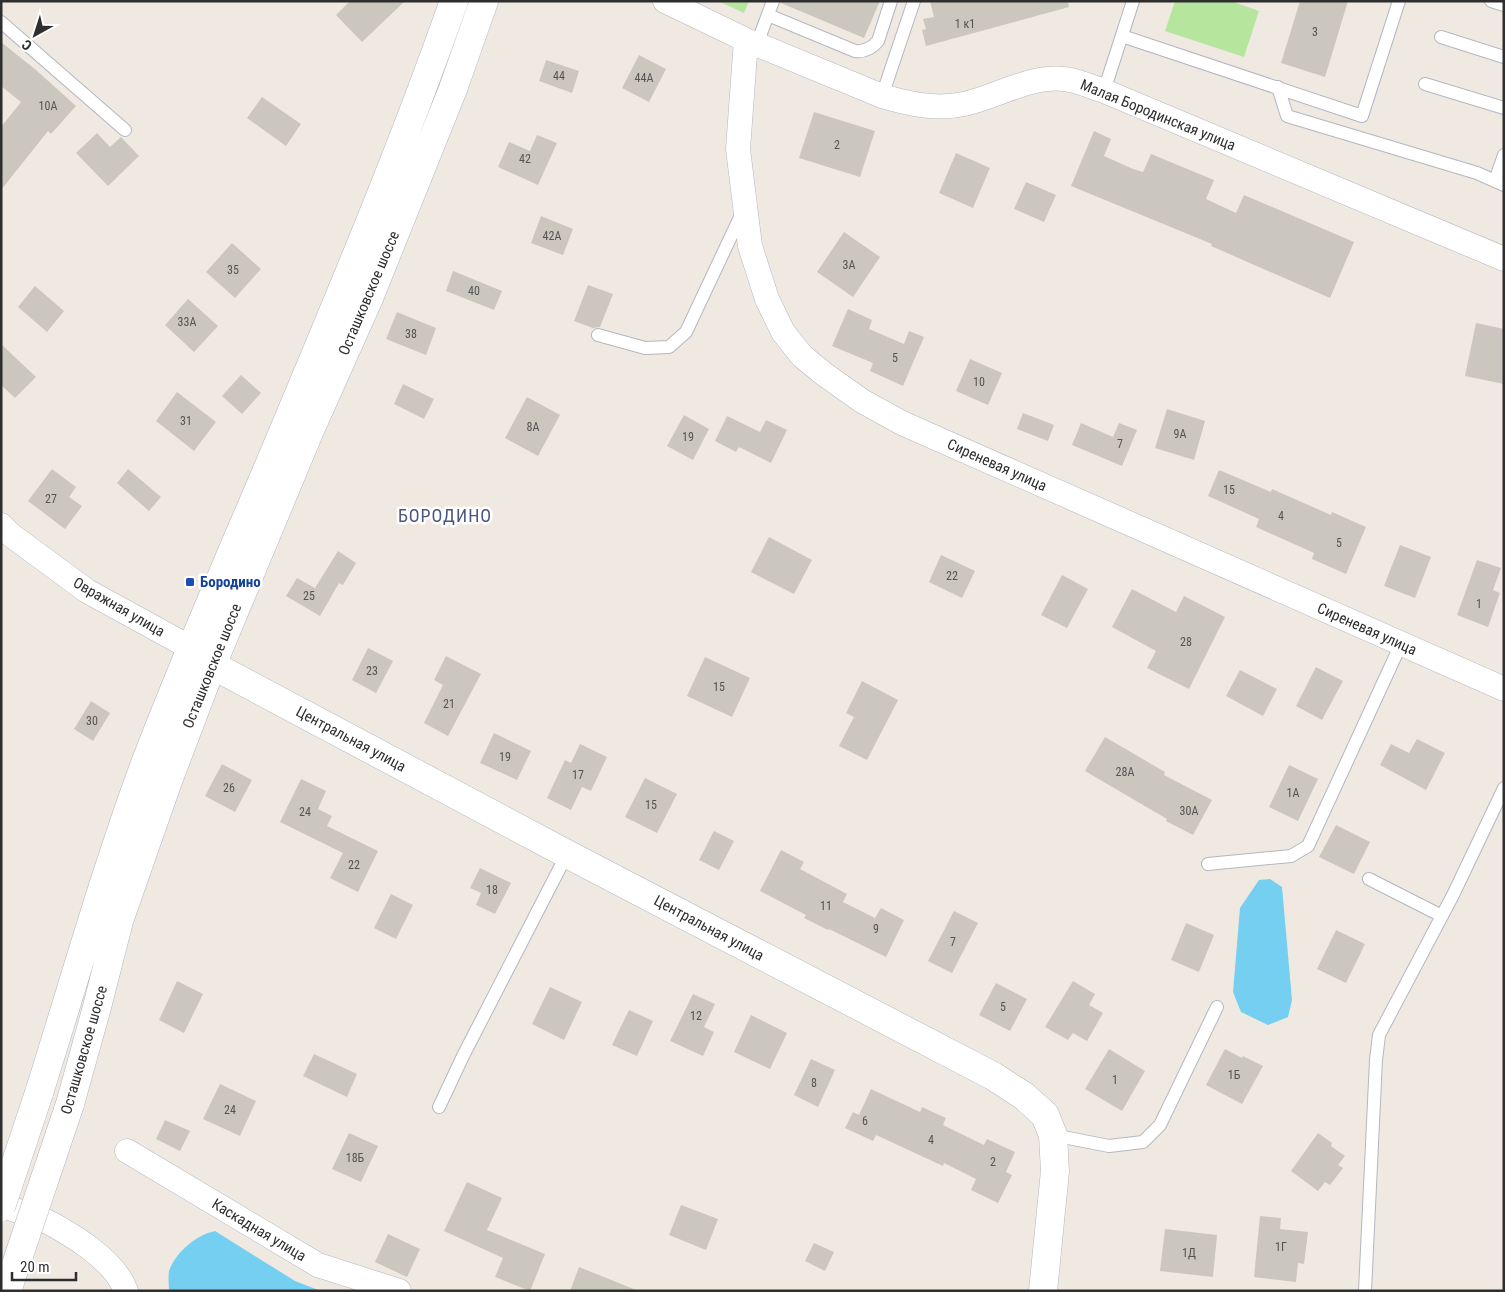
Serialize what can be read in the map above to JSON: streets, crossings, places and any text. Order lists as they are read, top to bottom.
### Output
{
  "streets": {
    "main road": ["Осташковское шоссе", "Центральная улица"],
    "street": [
      "Малая Бородинская улица",
      "Сиреневая улица",
      "Овражная улица",
      "Каскадная улица"
    ]
  },
  "crossings": [
    ["Малая Бородинская улица", "Сиреневая улица"],
    ["Осташковское шоссе", "Овражная улица"],
    ["Осташковское шоссе", "Центральная улица"],
    ["Овражная улица", "Центральная улица"]
  ],
  "districts": ["БОРОДИНО"],
  "places": {
    "transit": ["Бородино"]
  },
  "house_numbers": [
    "1 к1",
    "3",
    "44",
    "44А",
    "10А",
    "2",
    "42",
    "42А",
    "3А",
    "35",
    "40",
    "33А",
    "38",
    "5",
    "10",
    "31",
    "8А",
    "9А",
    "19",
    "7",
    "15",
    "27",
    "4",
    "5",
    "22",
    "25",
    "1",
    "28",
    "23",
    "15",
    "21",
    "30",
    "19",
    "28А",
    "17",
    "26",
    "1А",
    "15",
    "30А",
    "24",
    "22",
    "18",
    "11",
    "9",
    "7",
    "5",
    "12",
    "1Б",
    "1",
    "8",
    "24",
    "6",
    "4",
    "18Б",
    "2",
    "1Г",
    "1Д"
  ],
  "scale_bar": "20 m",
  "north": "bottom left"
}
